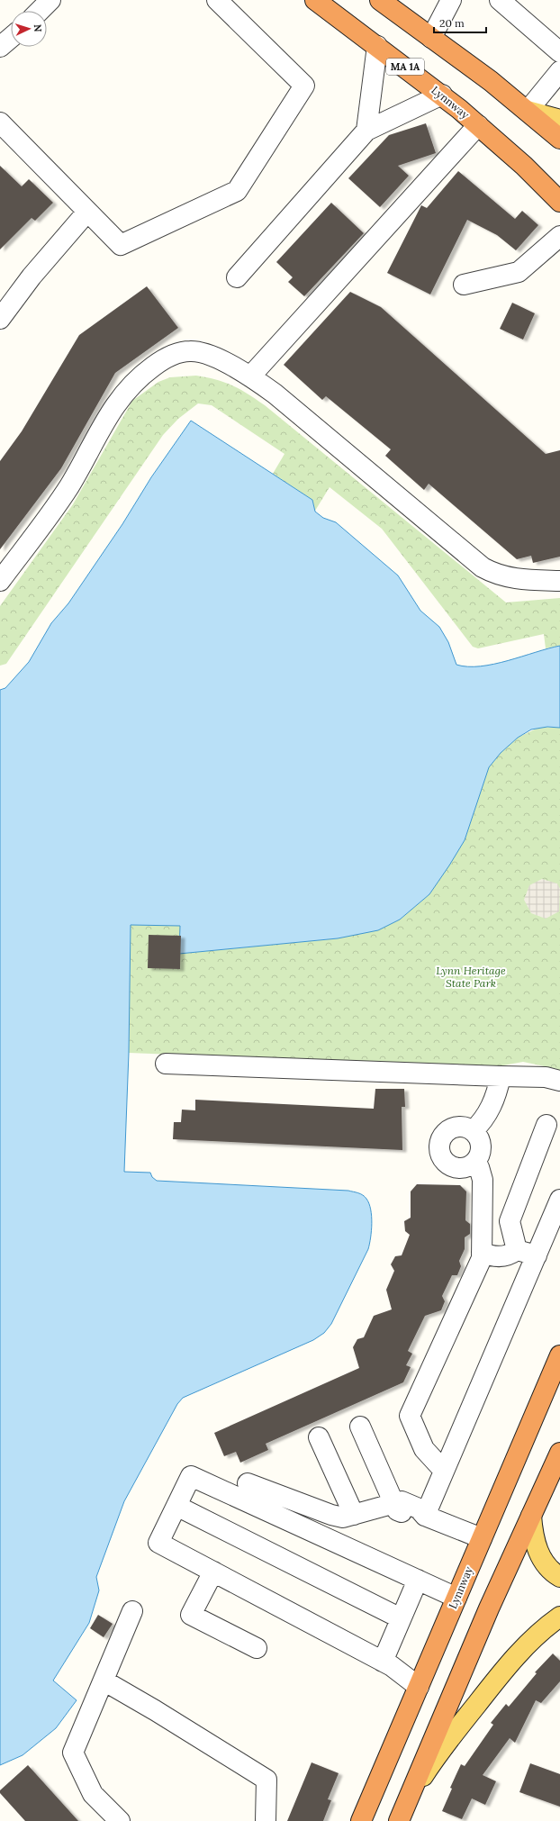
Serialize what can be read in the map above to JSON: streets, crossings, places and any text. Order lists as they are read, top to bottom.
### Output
{
  "streets": {
    "highway": ["MA 1A", "Lynnway"]
  },
  "parks": ["Lynn Heritage State Park"],
  "scale_bar": "20 m",
  "north": "right"
}
